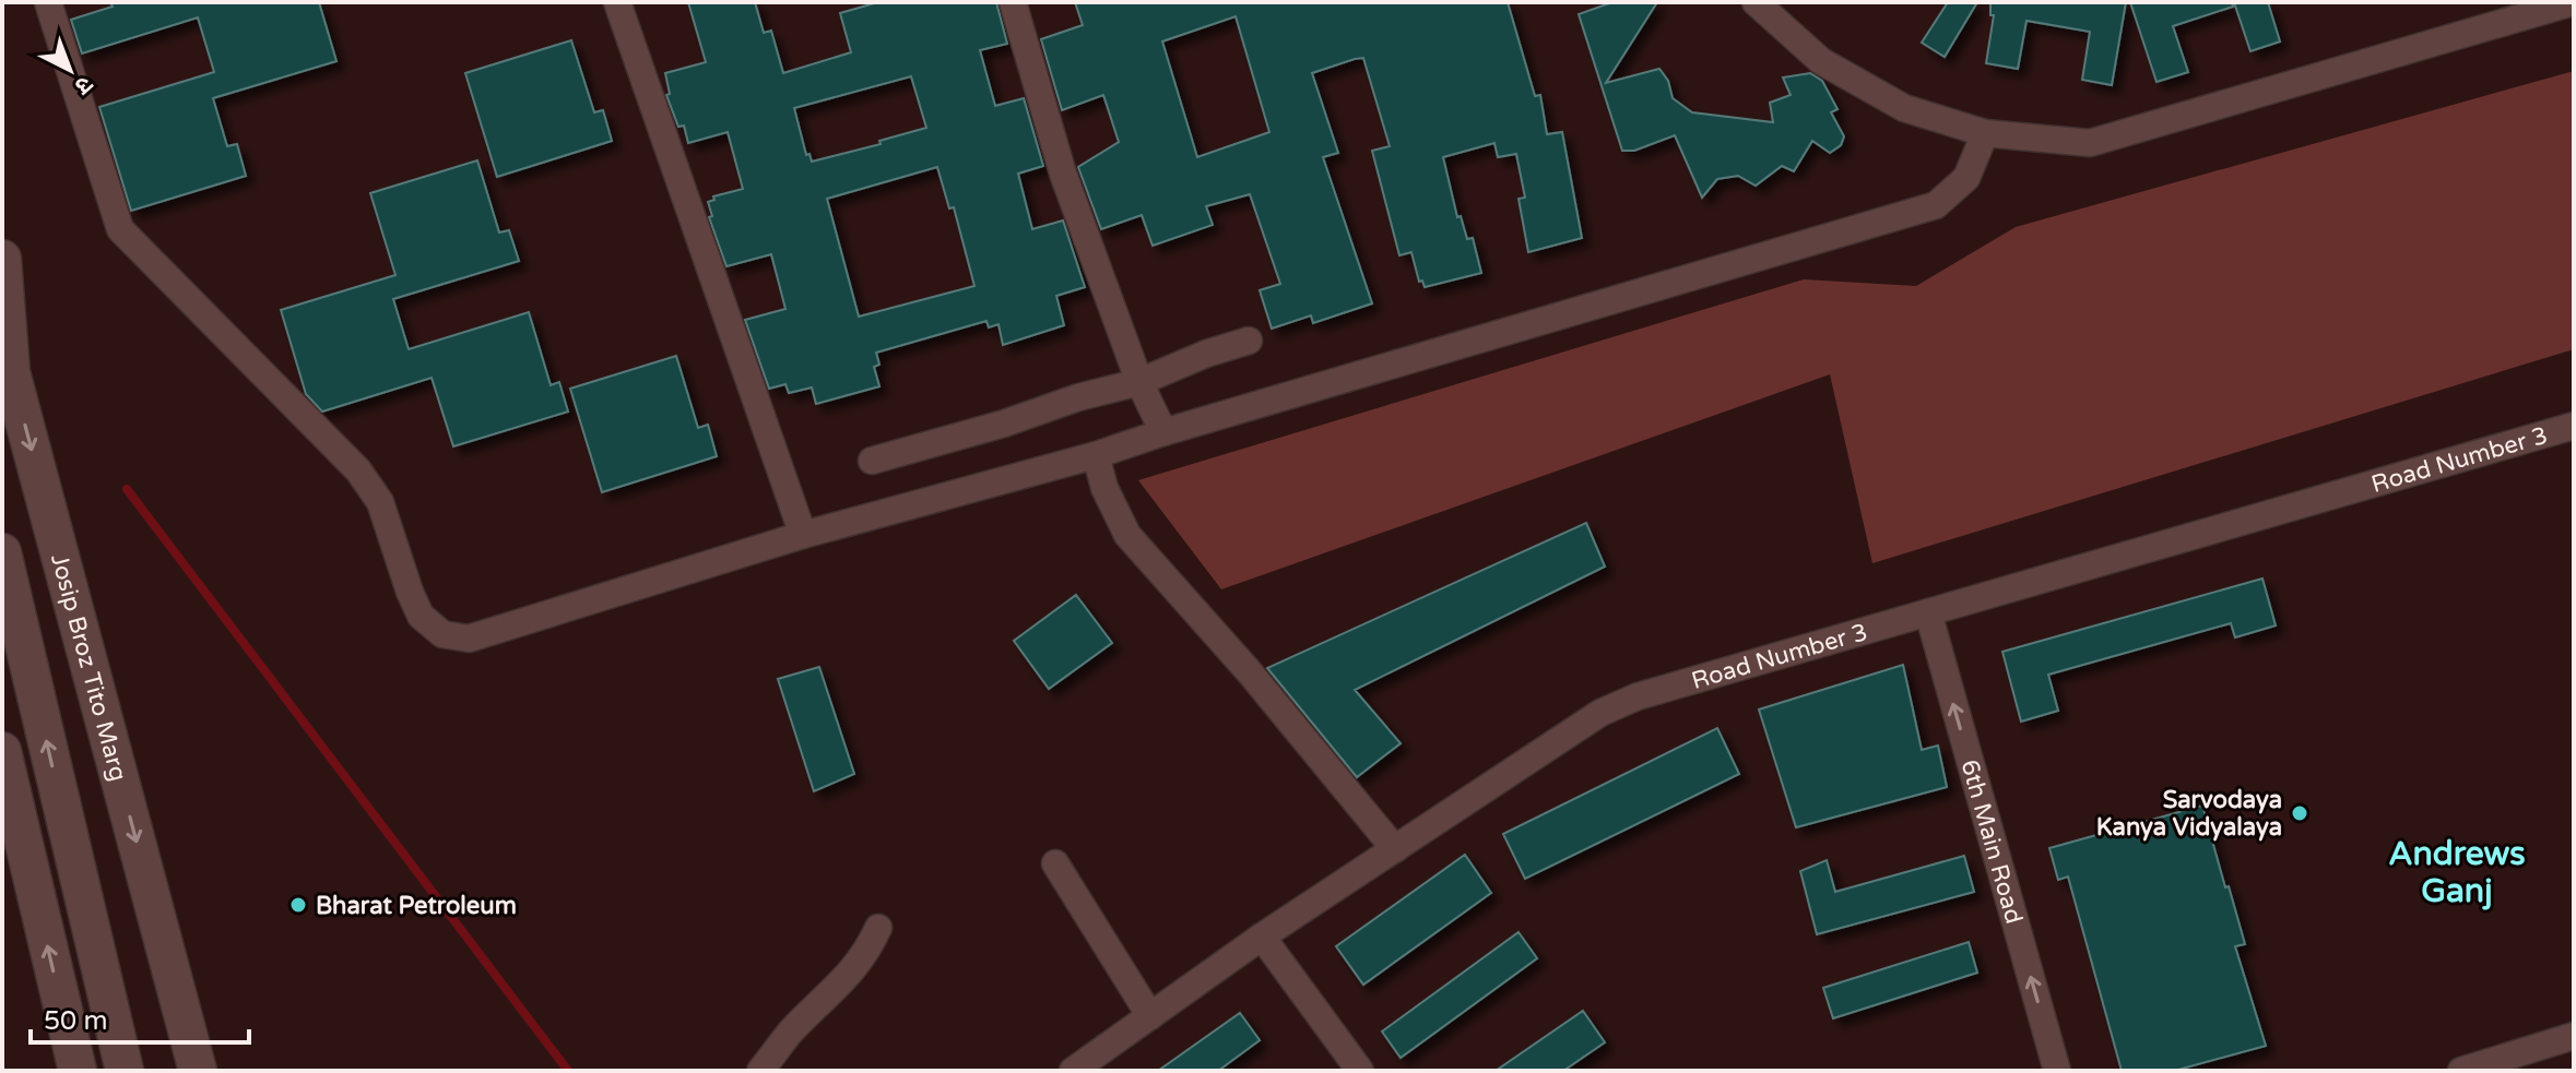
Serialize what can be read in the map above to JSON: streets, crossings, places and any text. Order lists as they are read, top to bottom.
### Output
{
  "streets": {
    "main road": ["Josip Broz Tito Marg"],
    "street": ["Road Number 3", "6th Main Road"]
  },
  "crossings": [
    ["Road Number 3", "6th Main Road"]
  ],
  "one_way": ["6th Main Road"],
  "districts": ["Andrews Ganj"],
  "places": ["Sarvodaya Kanya Vidyalaya", "Bharat Petroleum"],
  "scale_bar": "50 m",
  "north": "bottom right"
}
